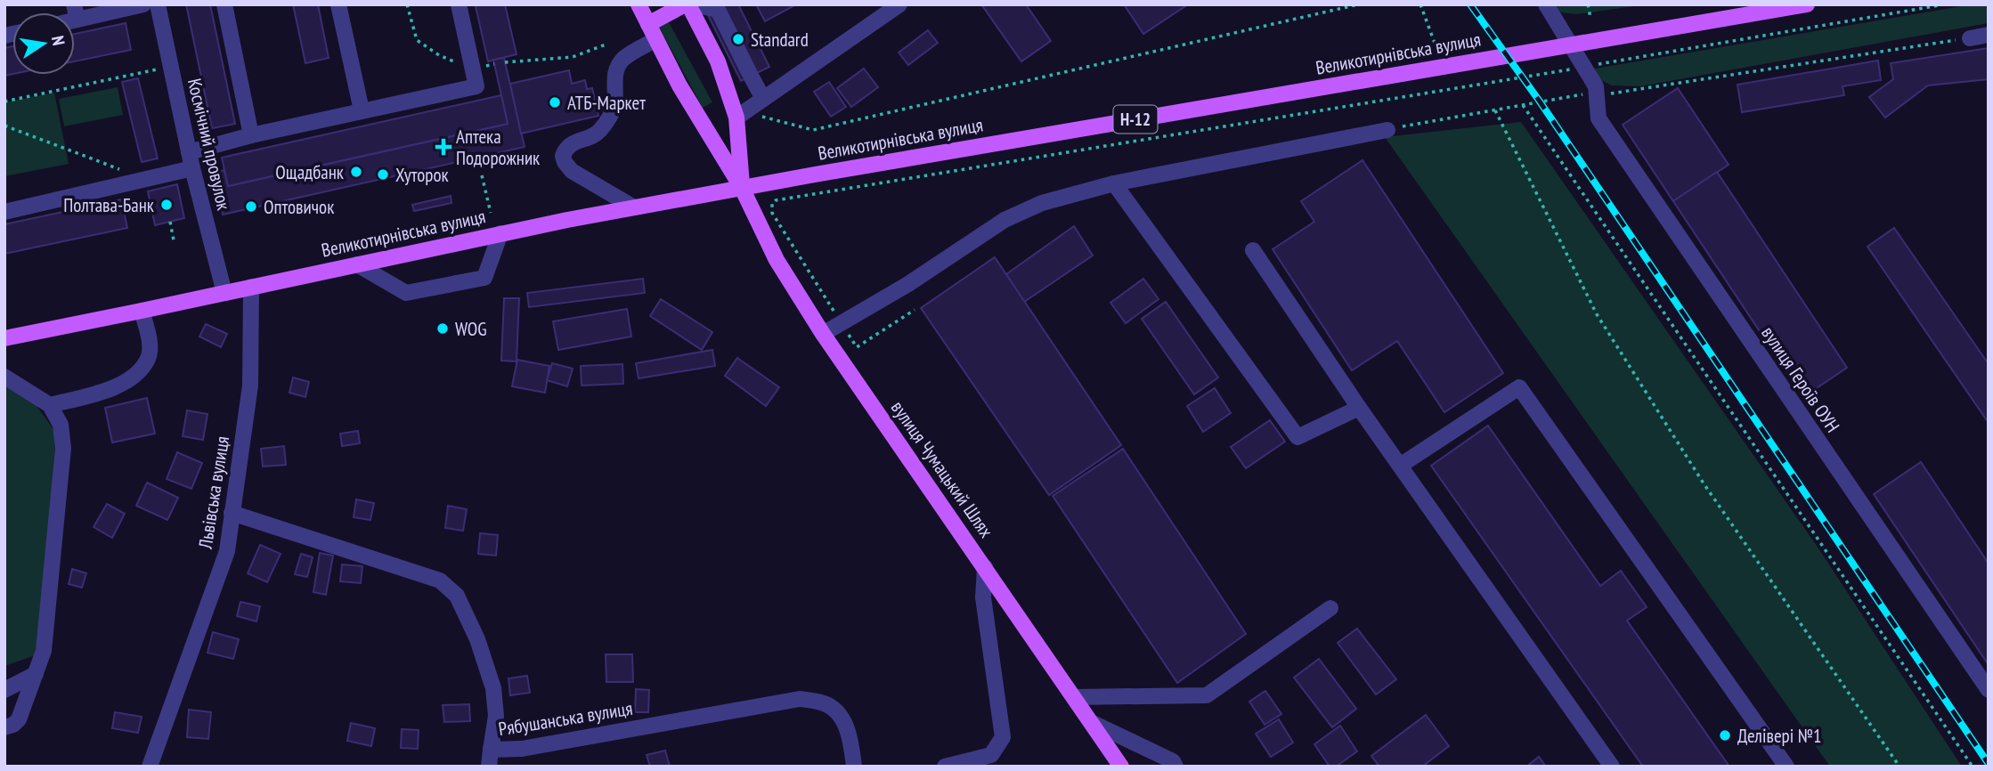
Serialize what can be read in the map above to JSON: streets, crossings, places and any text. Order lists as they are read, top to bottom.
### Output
{
  "streets": {
    "main road": ["Великотирнівська вулиця", "Н-12", "вулиця Чумацький Шлях"],
    "street": [
      "Космічний провулок",
      "вулиця Героїв ОУН",
      "Львівська вулиця",
      "Рябушанська вулиця"
    ]
  },
  "crossings": [
    ["Великотирнівська вулиця", "Космічний провулок"],
    ["Великотирнівська вулиця", "вулиця Чумацький Шлях"],
    ["Великотирнівська вулиця", "Львівська вулиця"],
    ["Львівська вулиця", "Рябушанська вулиця"]
  ],
  "places": {
    "other": [
      "Standard",
      "АТБ-Маркет",
      "Ощадбанк",
      "Хуторок",
      "Полтава-Банк",
      "Оптовичок",
      "WOG",
      "Делівері №1"
    ],
    "health": ["Аптека Подорожник"]
  },
  "north": "right"
}
